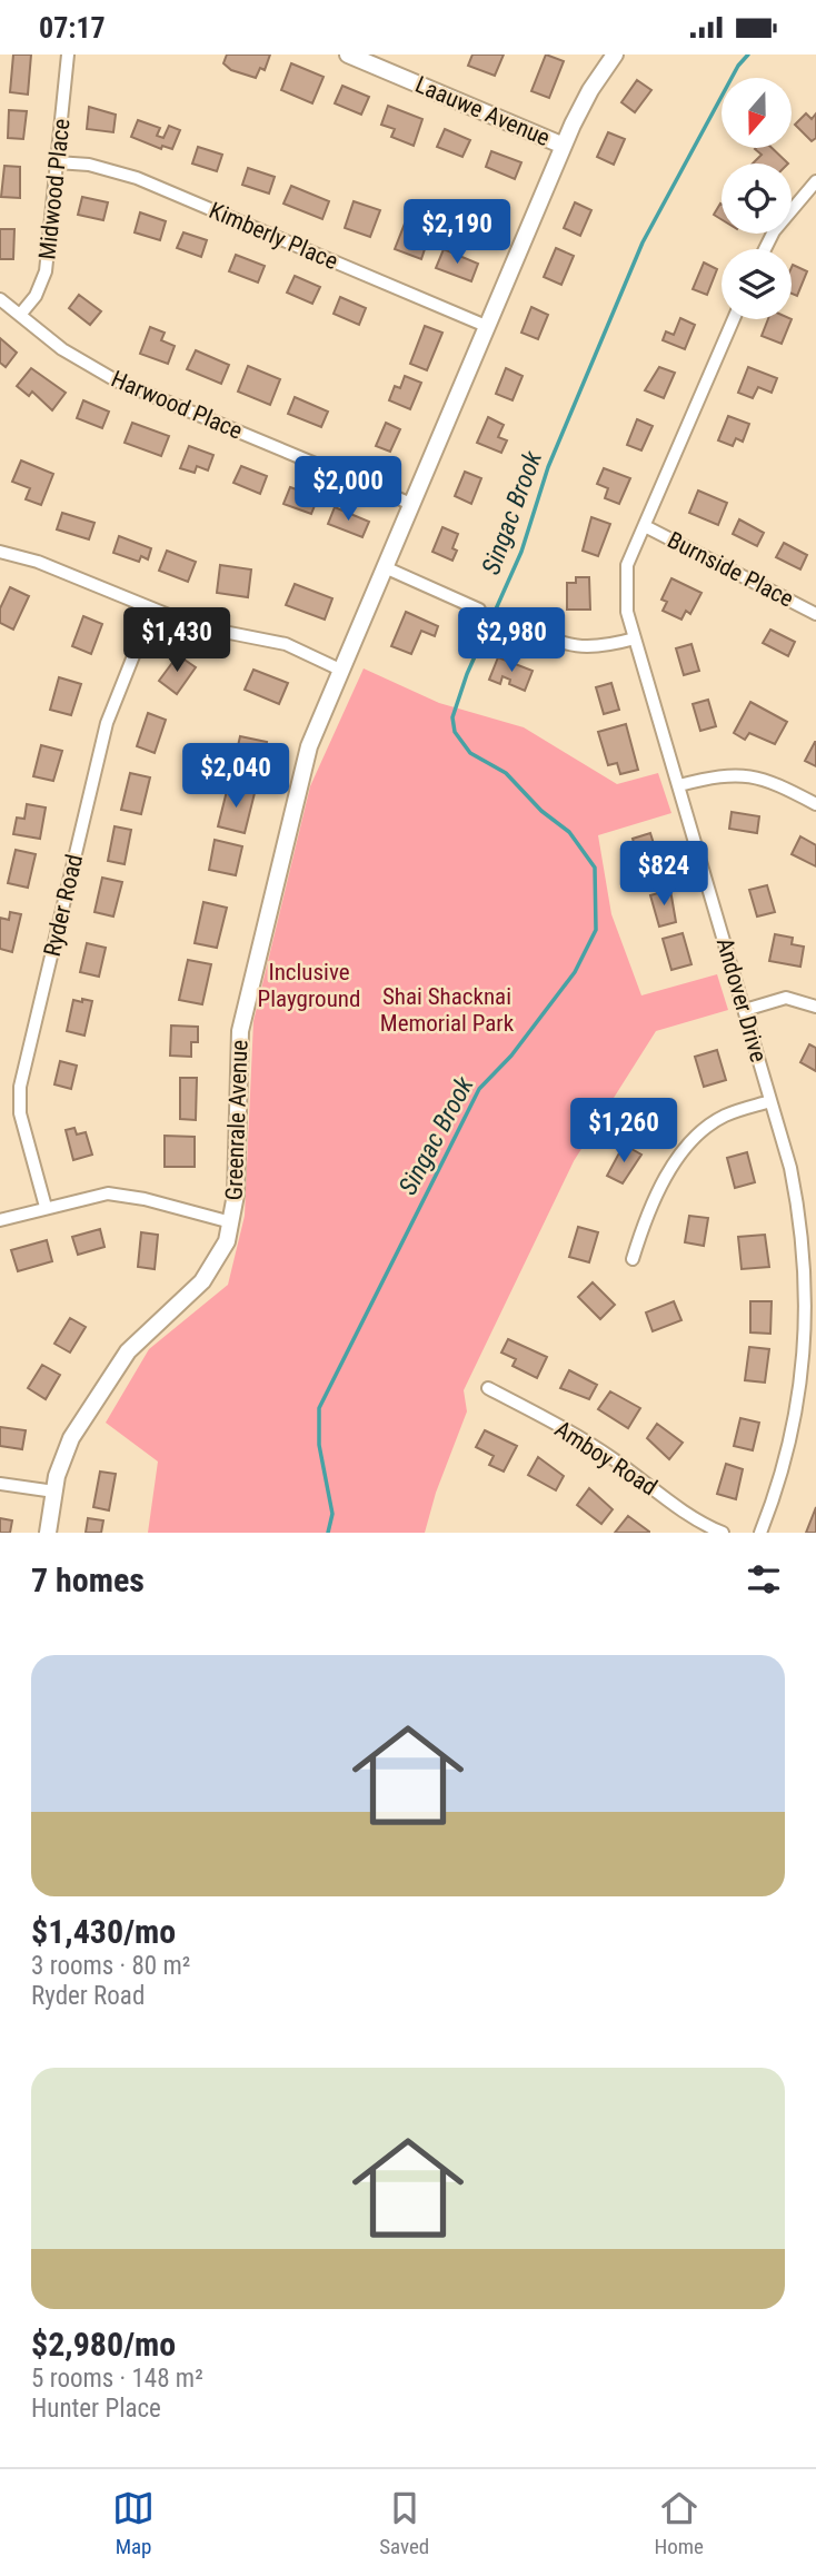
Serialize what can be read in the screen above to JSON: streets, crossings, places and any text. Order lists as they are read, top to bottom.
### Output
{
  "streets": {
    "street": [
      "Laauwe Avenue",
      "Midwood Place",
      "Kimberly Place",
      "Harwood Place",
      "Burnside Place",
      "Ryder Road",
      "Andover Drive",
      "Greenrale Avenue",
      "Amboy Road"
    ]
  },
  "crossings": [
    ["Laauwe Avenue", "Greenrale Avenue"],
    ["Midwood Place", "Kimberly Place"],
    ["Midwood Place", "Harwood Place"],
    ["Kimberly Place", "Greenrale Avenue"],
    ["Harwood Place", "Greenrale Avenue"],
    ["Burnside Place", "Andover Drive"]
  ],
  "water": ["Singac Brook"],
  "parks": ["Inclusive Playground", "Shai Shacknai Memorial Park"],
  "north": "bottom",
  "page": {
    "status": "07:17",
    "price": [
      "$2,190",
      "$2,000",
      "$1,430",
      "$2,980",
      "$2,040",
      "$824",
      "$1,260"
    ],
    "heading": "7 homes",
    "list": [
      {
        "name": "$1,430/mo",
        "note": "3 rooms · 80 m² · Ryder Road"
      },
      {
        "name": "$2,980/mo",
        "note": "5 rooms · 148 m² · Hunter Place"
      }
    ],
    "tabs": ["Map", "Saved", "Home"]
  }
}
